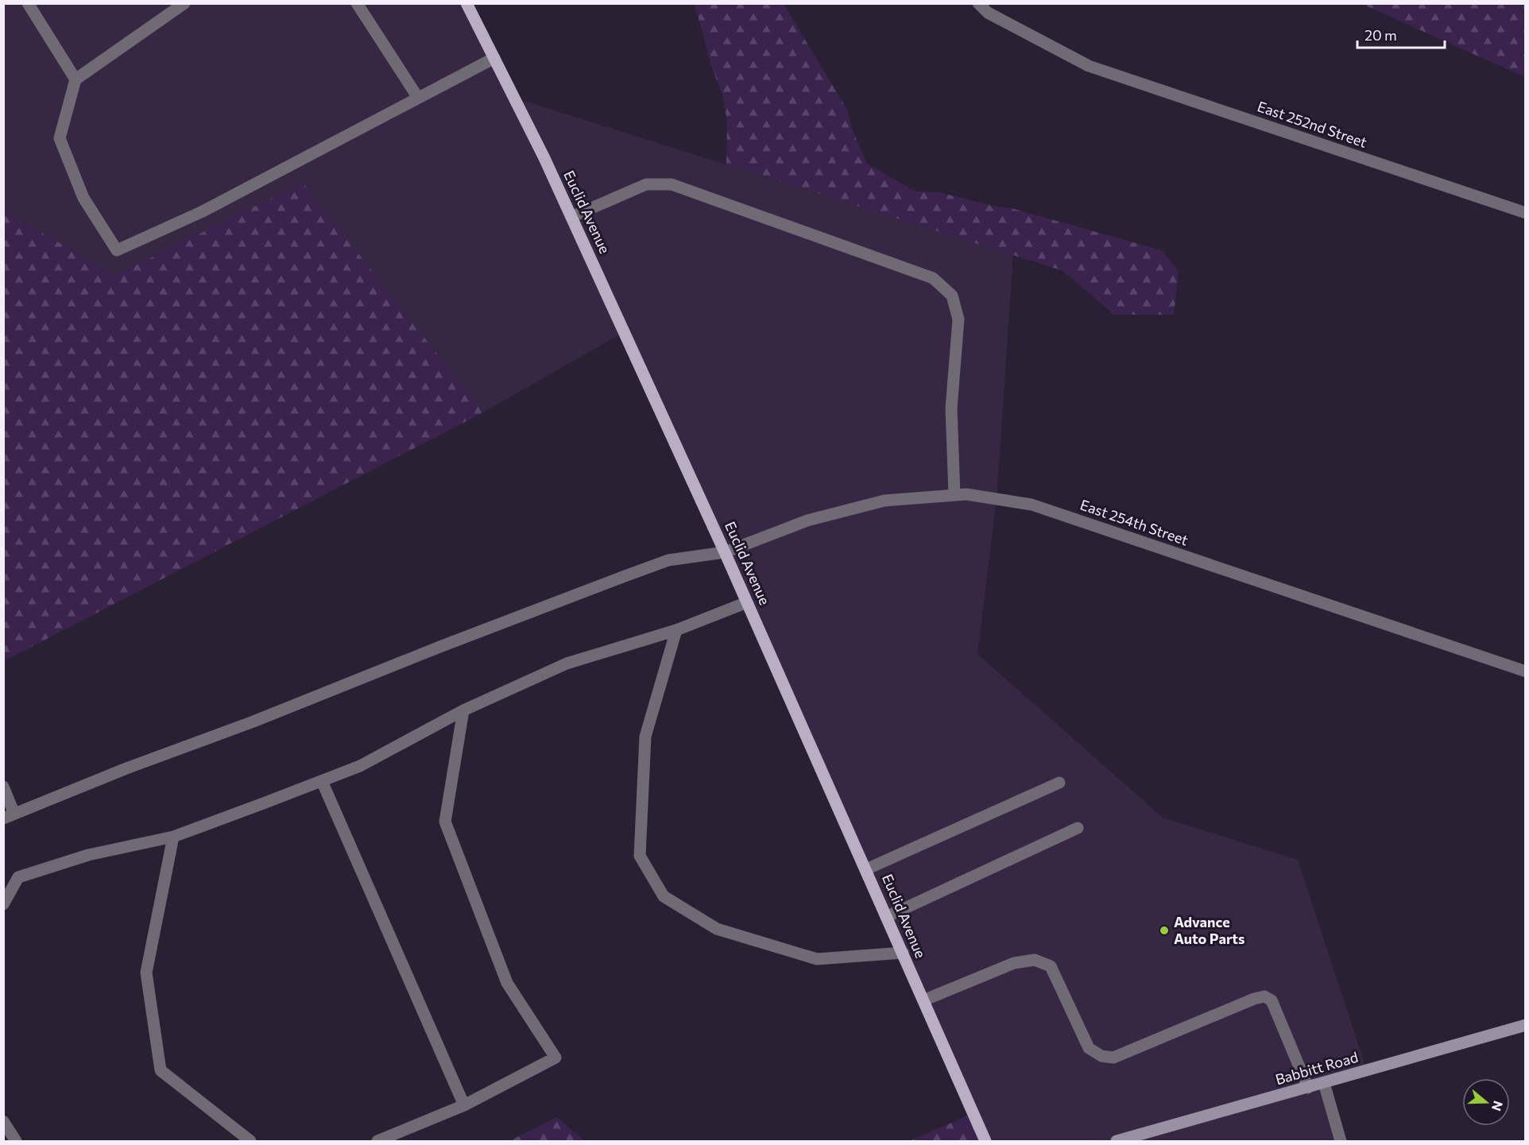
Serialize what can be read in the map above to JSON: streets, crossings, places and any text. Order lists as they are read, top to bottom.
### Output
{
  "streets": {
    "main road": ["Euclid Avenue", "Babbitt Road"],
    "street": ["East 252nd Street", "East 254th Street"]
  },
  "crossings": [
    ["Euclid Avenue", "East 254th Street"]
  ],
  "places": ["Advance Auto Parts"],
  "scale_bar": "20 m",
  "north": "right"
}
